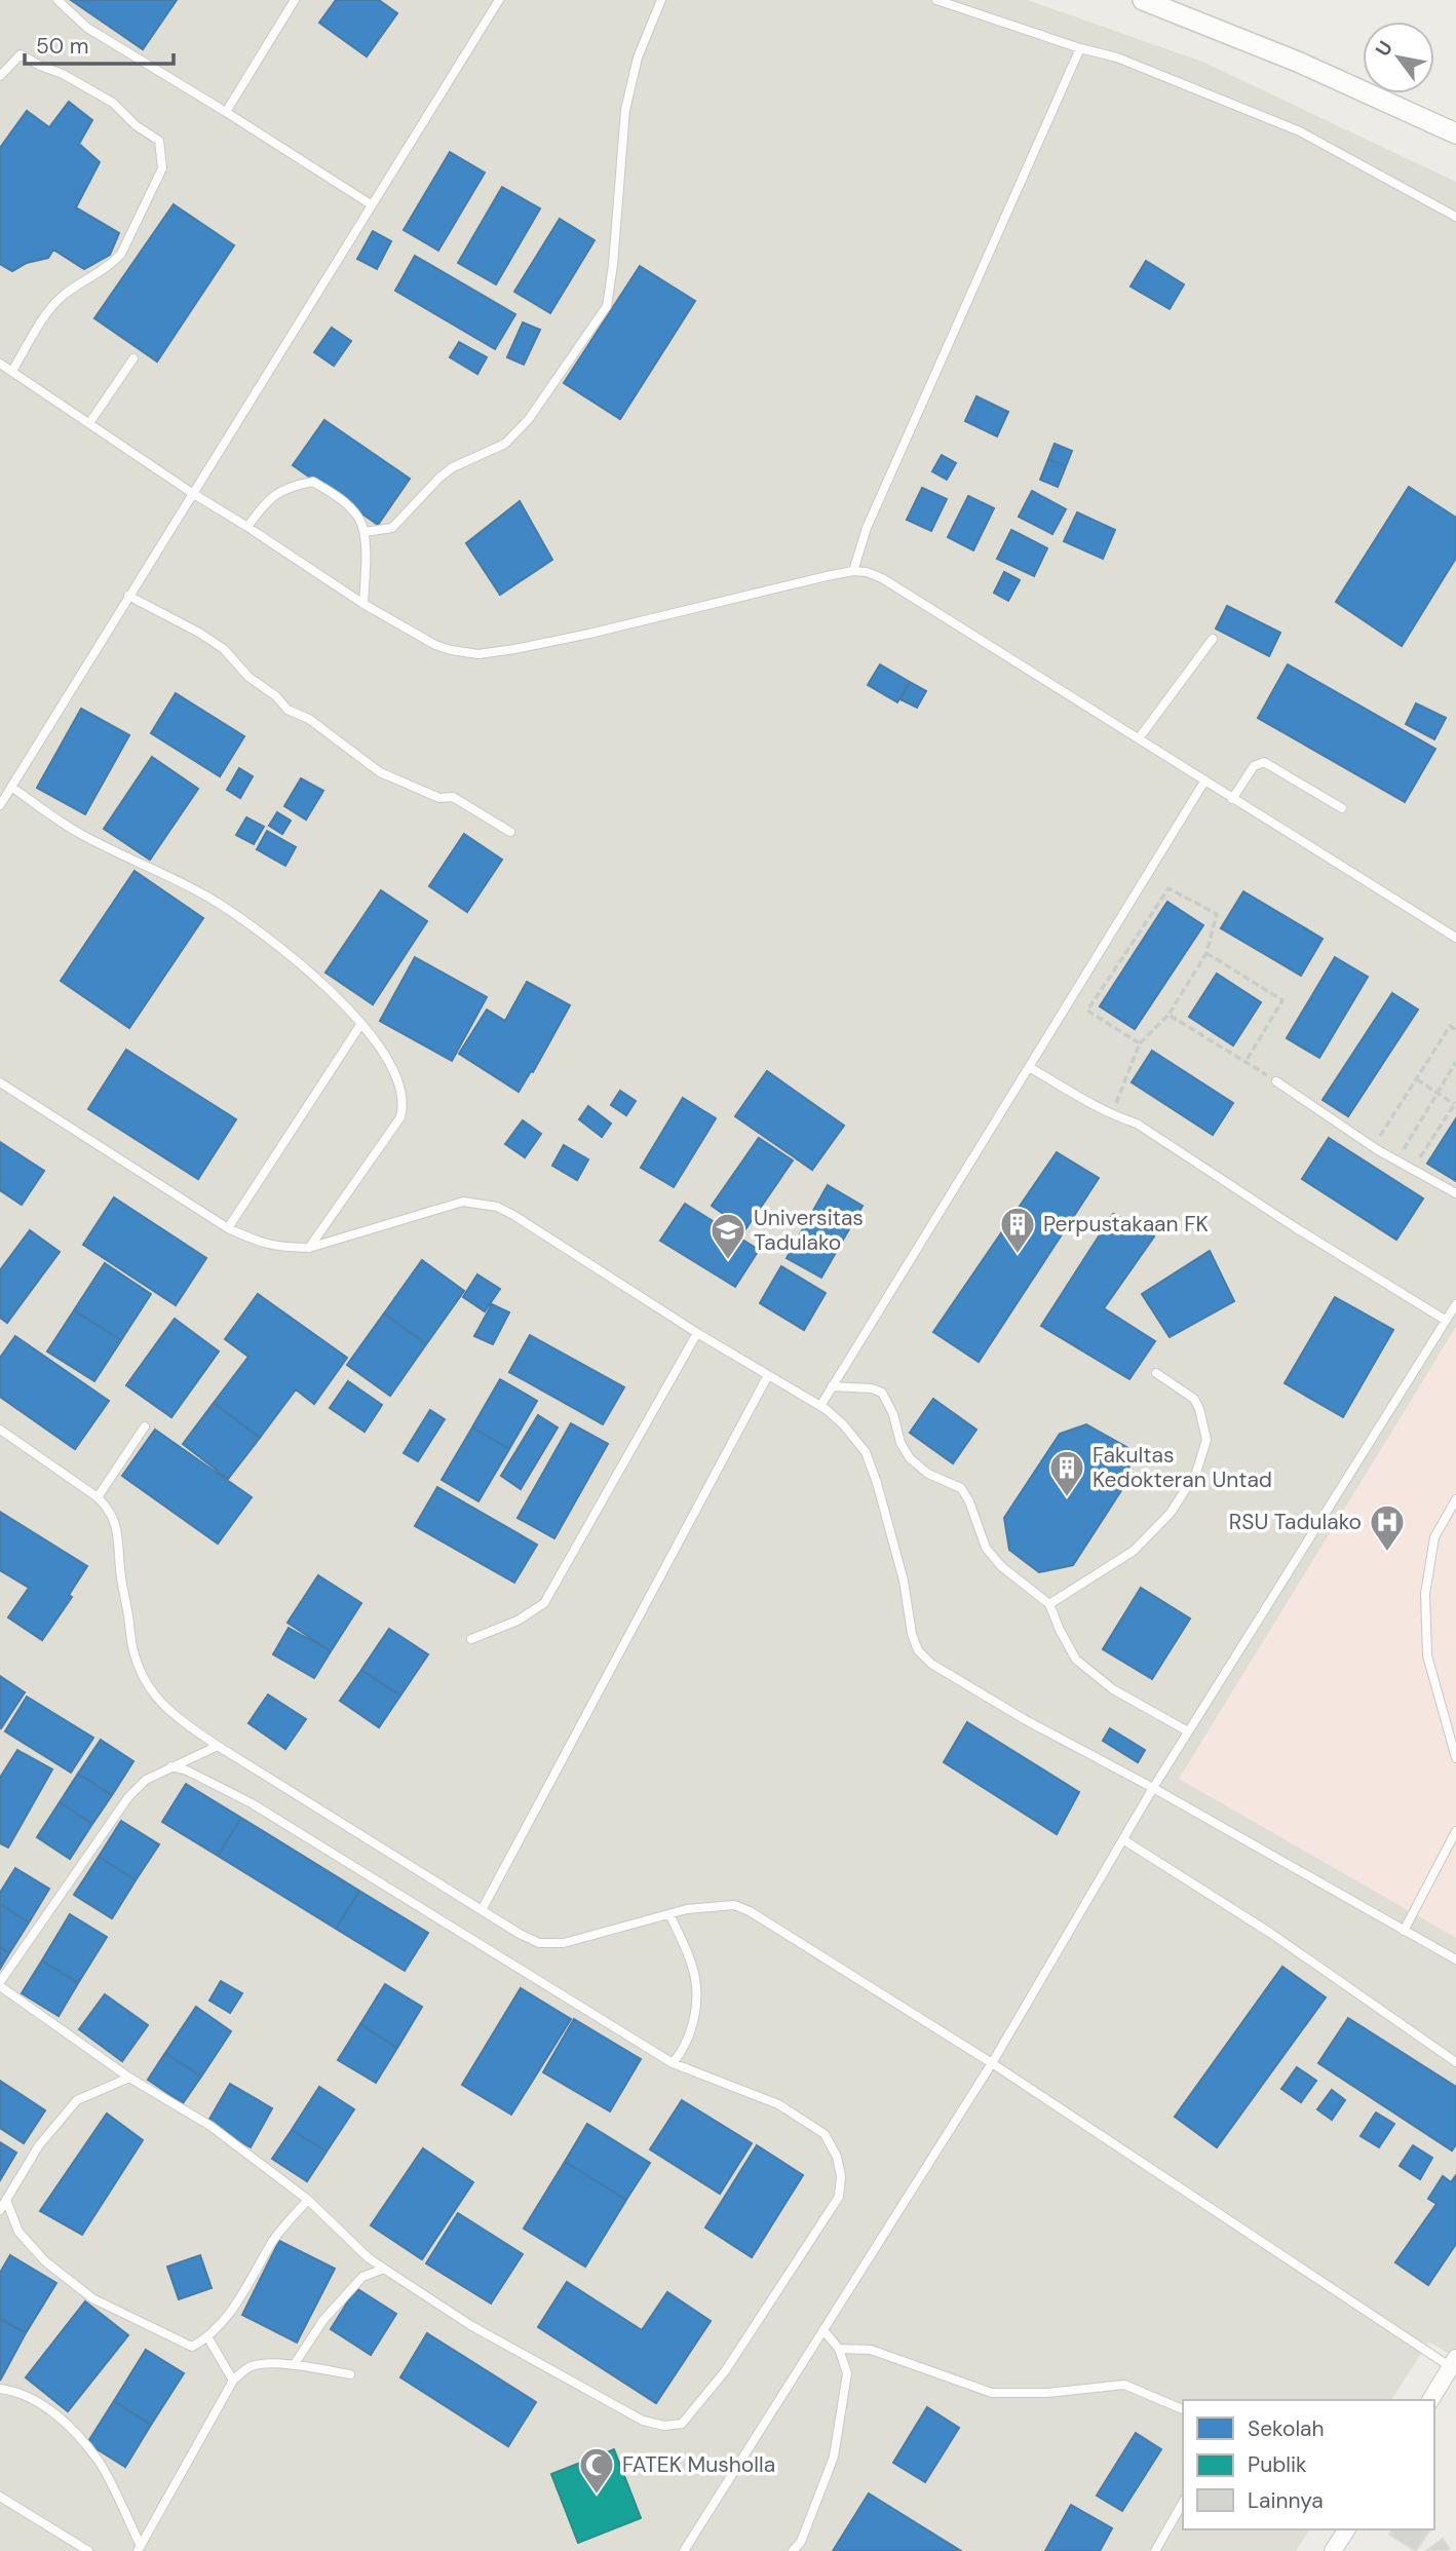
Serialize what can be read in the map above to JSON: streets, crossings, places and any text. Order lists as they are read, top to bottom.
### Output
{
  "places": {
    "building": ["Perpustakaan FK", "Fakultas Kedokteran Untad"],
    "school or university": ["Universitas Tadulako"],
    "hospital": ["RSU Tadulako"],
    "mosque": ["FATEK Musholla"]
  },
  "legend": ["Sekolah", "Publik", "Lainnya"],
  "scale_bar": "50 m",
  "north": "top left"
}
